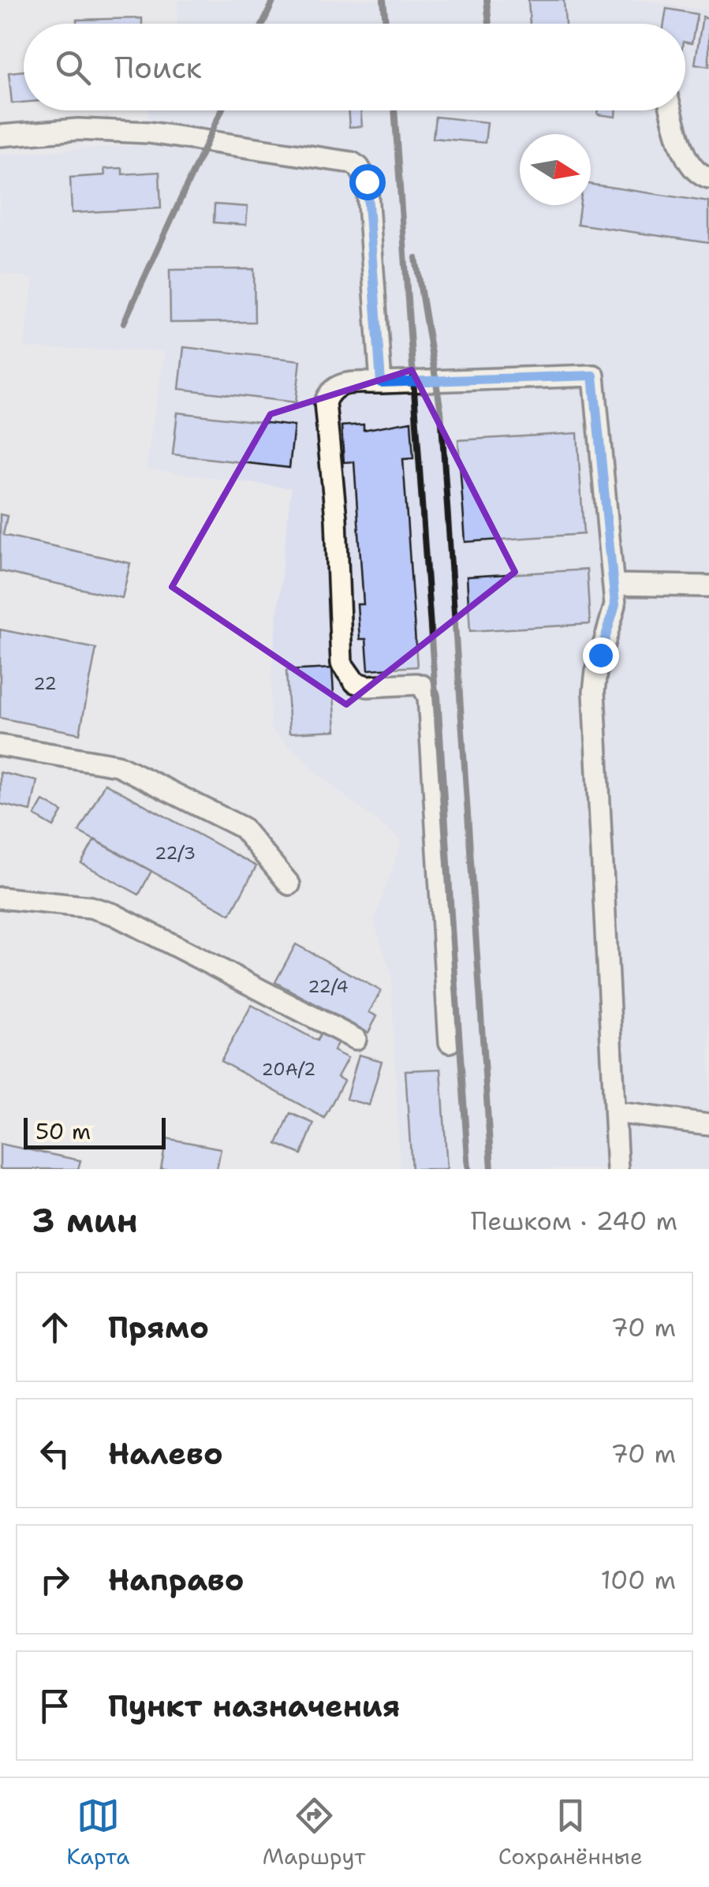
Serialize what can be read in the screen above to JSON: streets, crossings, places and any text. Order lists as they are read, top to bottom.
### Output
{
  "house_numbers": [
    "22",
    "22/3",
    "22/4",
    "20А/2"
  ],
  "scale_bar": "50 m",
  "north": "right",
  "page": {
    "search": "Поиск",
    "scale": "50 m",
    "heading": ["3 мин", "Пешком · 240 m"],
    "list": [
      ["Прямо", "70 m"],
      ["Налево", "70 m"],
      ["Направо", "100 m"],
      "Пункт назначения"
    ],
    "nav": ["Карта", "Маршрут", "Сохранённые"]
  }
}
